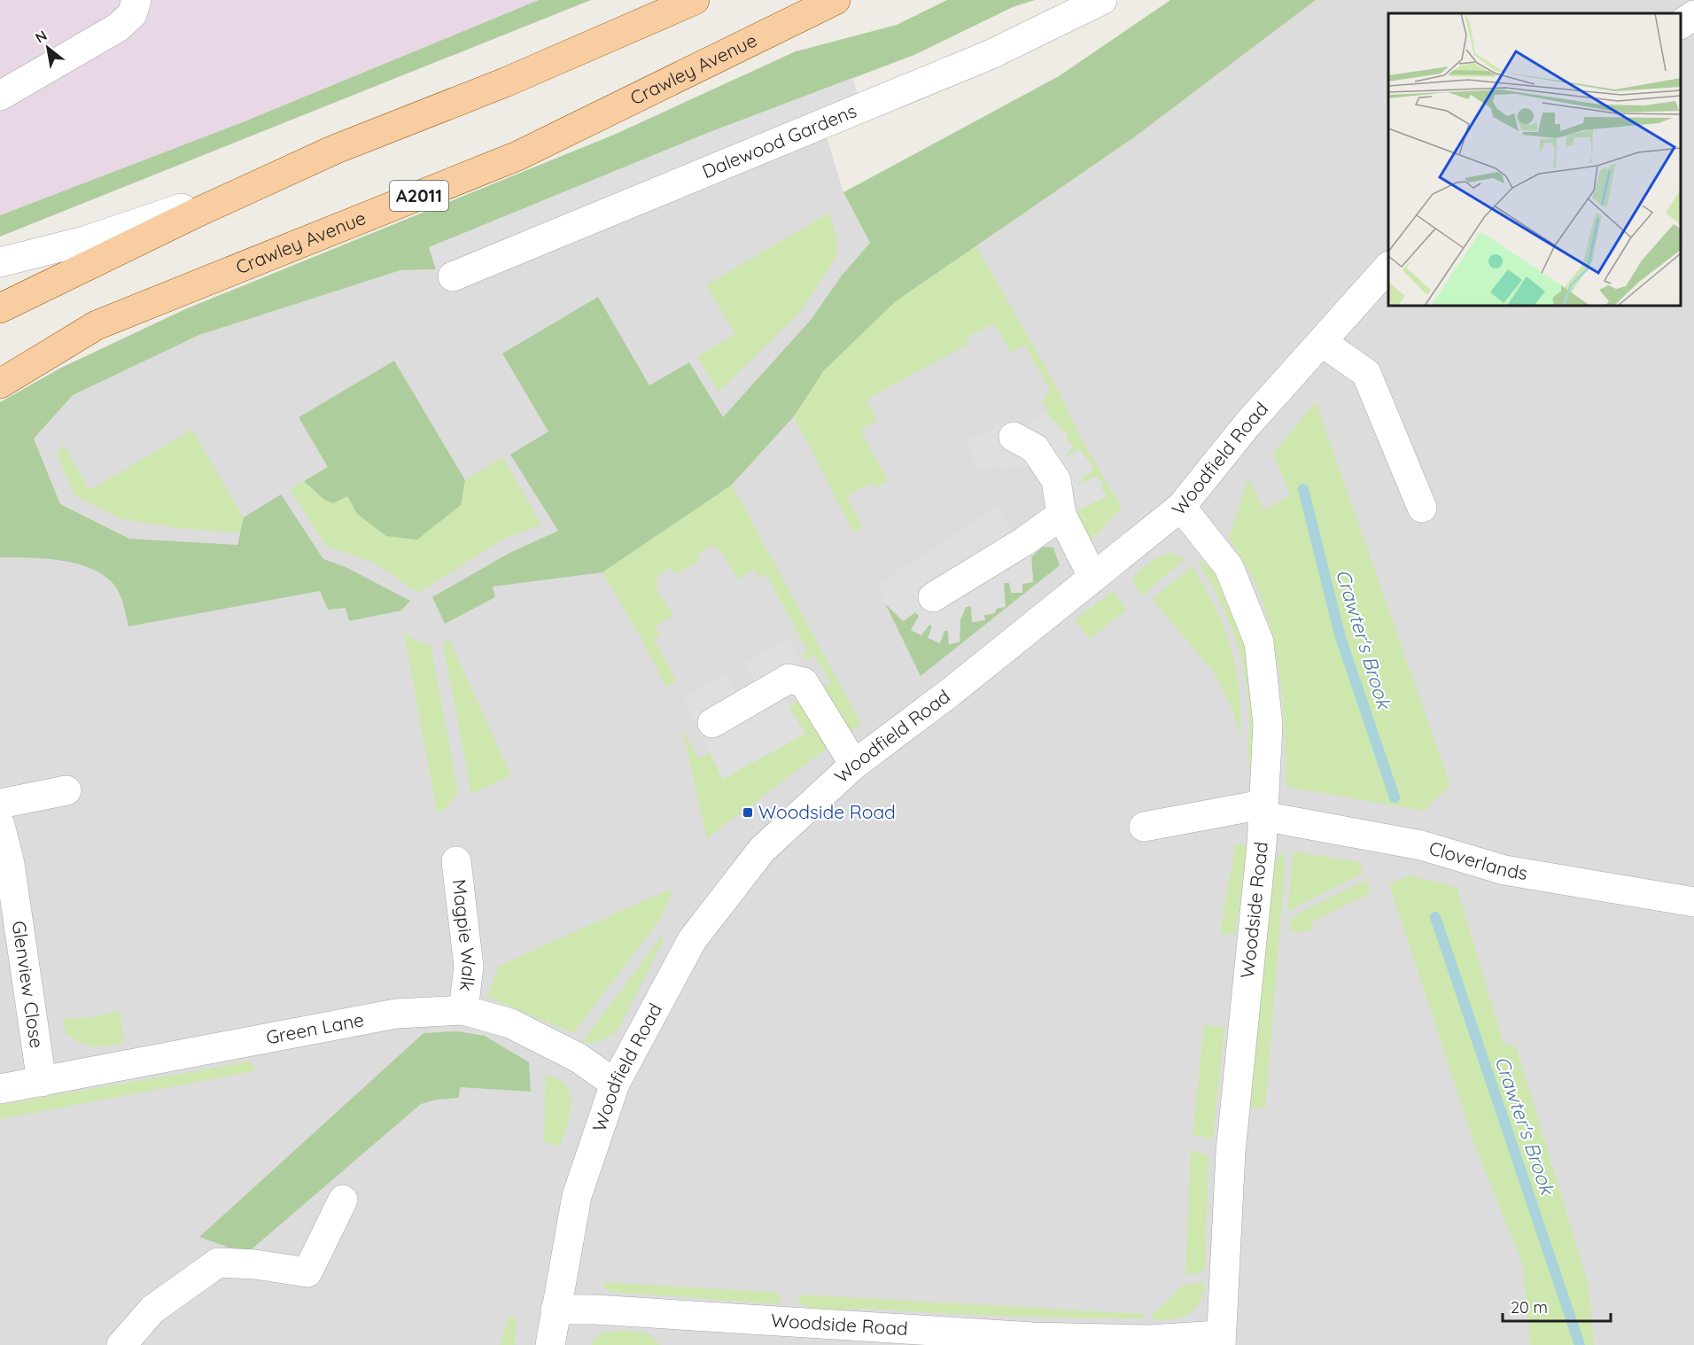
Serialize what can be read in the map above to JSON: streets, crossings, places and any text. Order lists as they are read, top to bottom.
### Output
{
  "streets": {
    "main road": ["Crawley Avenue", "A2011"],
    "street": [
      "Dalewood Gardens",
      "Woodfield Road",
      "Cloverlands",
      "Woodside Road",
      "Magpie Walk",
      "Glenview Close",
      "Green Lane"
    ]
  },
  "crossings": [
    ["Woodfield Road", "Woodside Road"],
    ["Woodfield Road", "Green Lane"],
    ["Cloverlands", "Woodside Road"],
    ["Magpie Walk", "Green Lane"],
    ["Glenview Close", "Green Lane"]
  ],
  "water": ["Crawter's Brook"],
  "places": {
    "transit": ["Woodside Road"]
  },
  "scale_bar": "20 m",
  "north": "top left"
}
